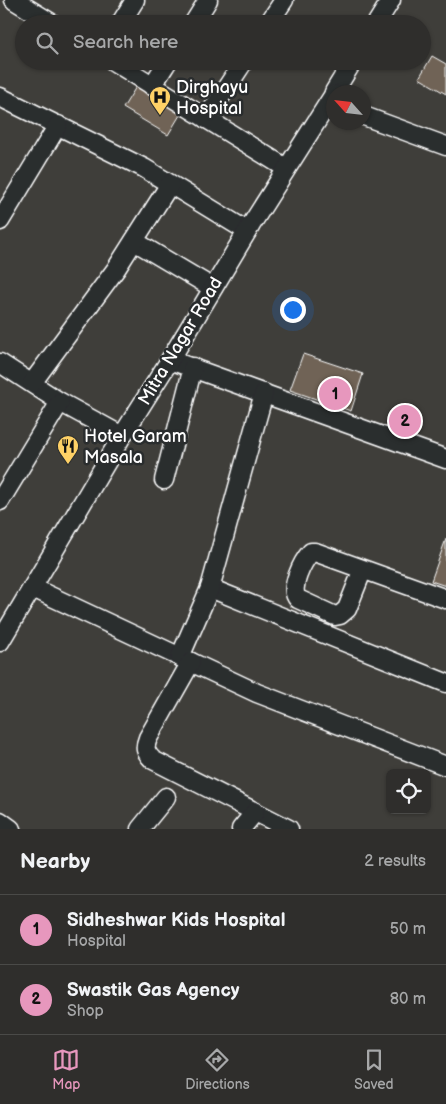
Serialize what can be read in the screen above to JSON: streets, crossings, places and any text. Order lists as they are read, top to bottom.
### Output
{
  "streets": {
    "street": ["Mitra Nagar Road"]
  },
  "places": {
    "hospital": ["Dirghayu Hospital"],
    "restaurant": ["Hotel Garam Masala"]
  },
  "north": "top left",
  "page": {
    "search": "Search here",
    "pins": ["1", "2"],
    "heading": ["Nearby", "2 results"],
    "list": [
      {
        "mark": "1",
        "name": "Sidheshwar Kids Hospital",
        "note": "Hospital",
        "value": "50 m"
      },
      {
        "mark": "2",
        "name": "Swastik Gas Agency",
        "note": "Shop",
        "value": "80 m"
      }
    ],
    "nav": ["Map", "Directions", "Saved"]
  }
}
